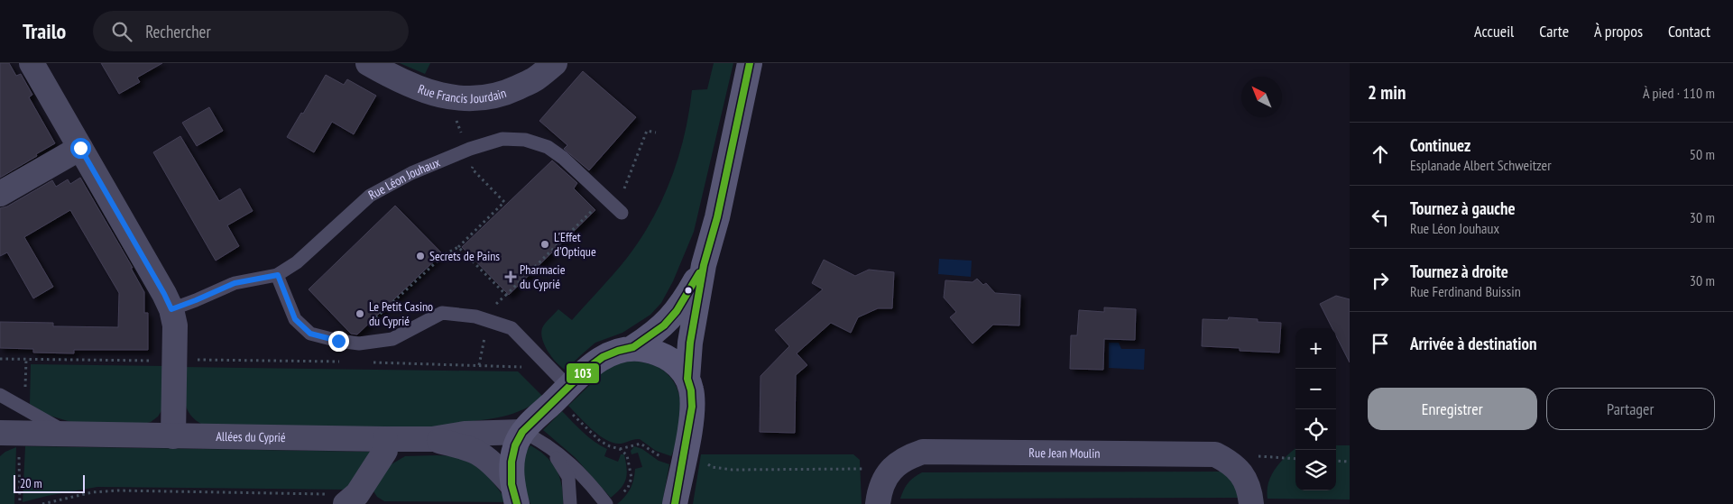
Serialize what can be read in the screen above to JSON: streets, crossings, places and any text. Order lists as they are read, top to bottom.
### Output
{
  "streets": {
    "street": ["Rue Francis Jourdain", "Allées du Cyprié", "Rue Jean Moulin"],
    "lane": ["Rue Léon Jouhaux"]
  },
  "places": {
    "other": ["L'Effet d'Optique", "Secrets de Pains", "Le Petit Casino du Cyprié"],
    "health": ["Pharmacie du Cyprié"]
  },
  "lines": ["transit line 103"],
  "scale_bar": "20 m",
  "north": "top left",
  "page": {
    "header": "Trailo",
    "search": "Rechercher",
    "nav": [
      "Accueil",
      "Carte",
      "À propos",
      "Contact"
    ],
    "heading": ["2 min", "À pied · 110 m"],
    "list": [
      ["Continuez", "Esplanade Albert Schweitzer", "50 m"],
      ["Tournez à gauche", "Rue Léon Jouhaux", "30 m"],
      ["Tournez à droite", "Rue Ferdinand Buissin", "30 m"],
      "Arrivée à destination"
    ],
    "map_buttons": ["+", "−"],
    "buttons": ["Enregistrer", "Partager"],
    "scale": "20 m"
  }
}
